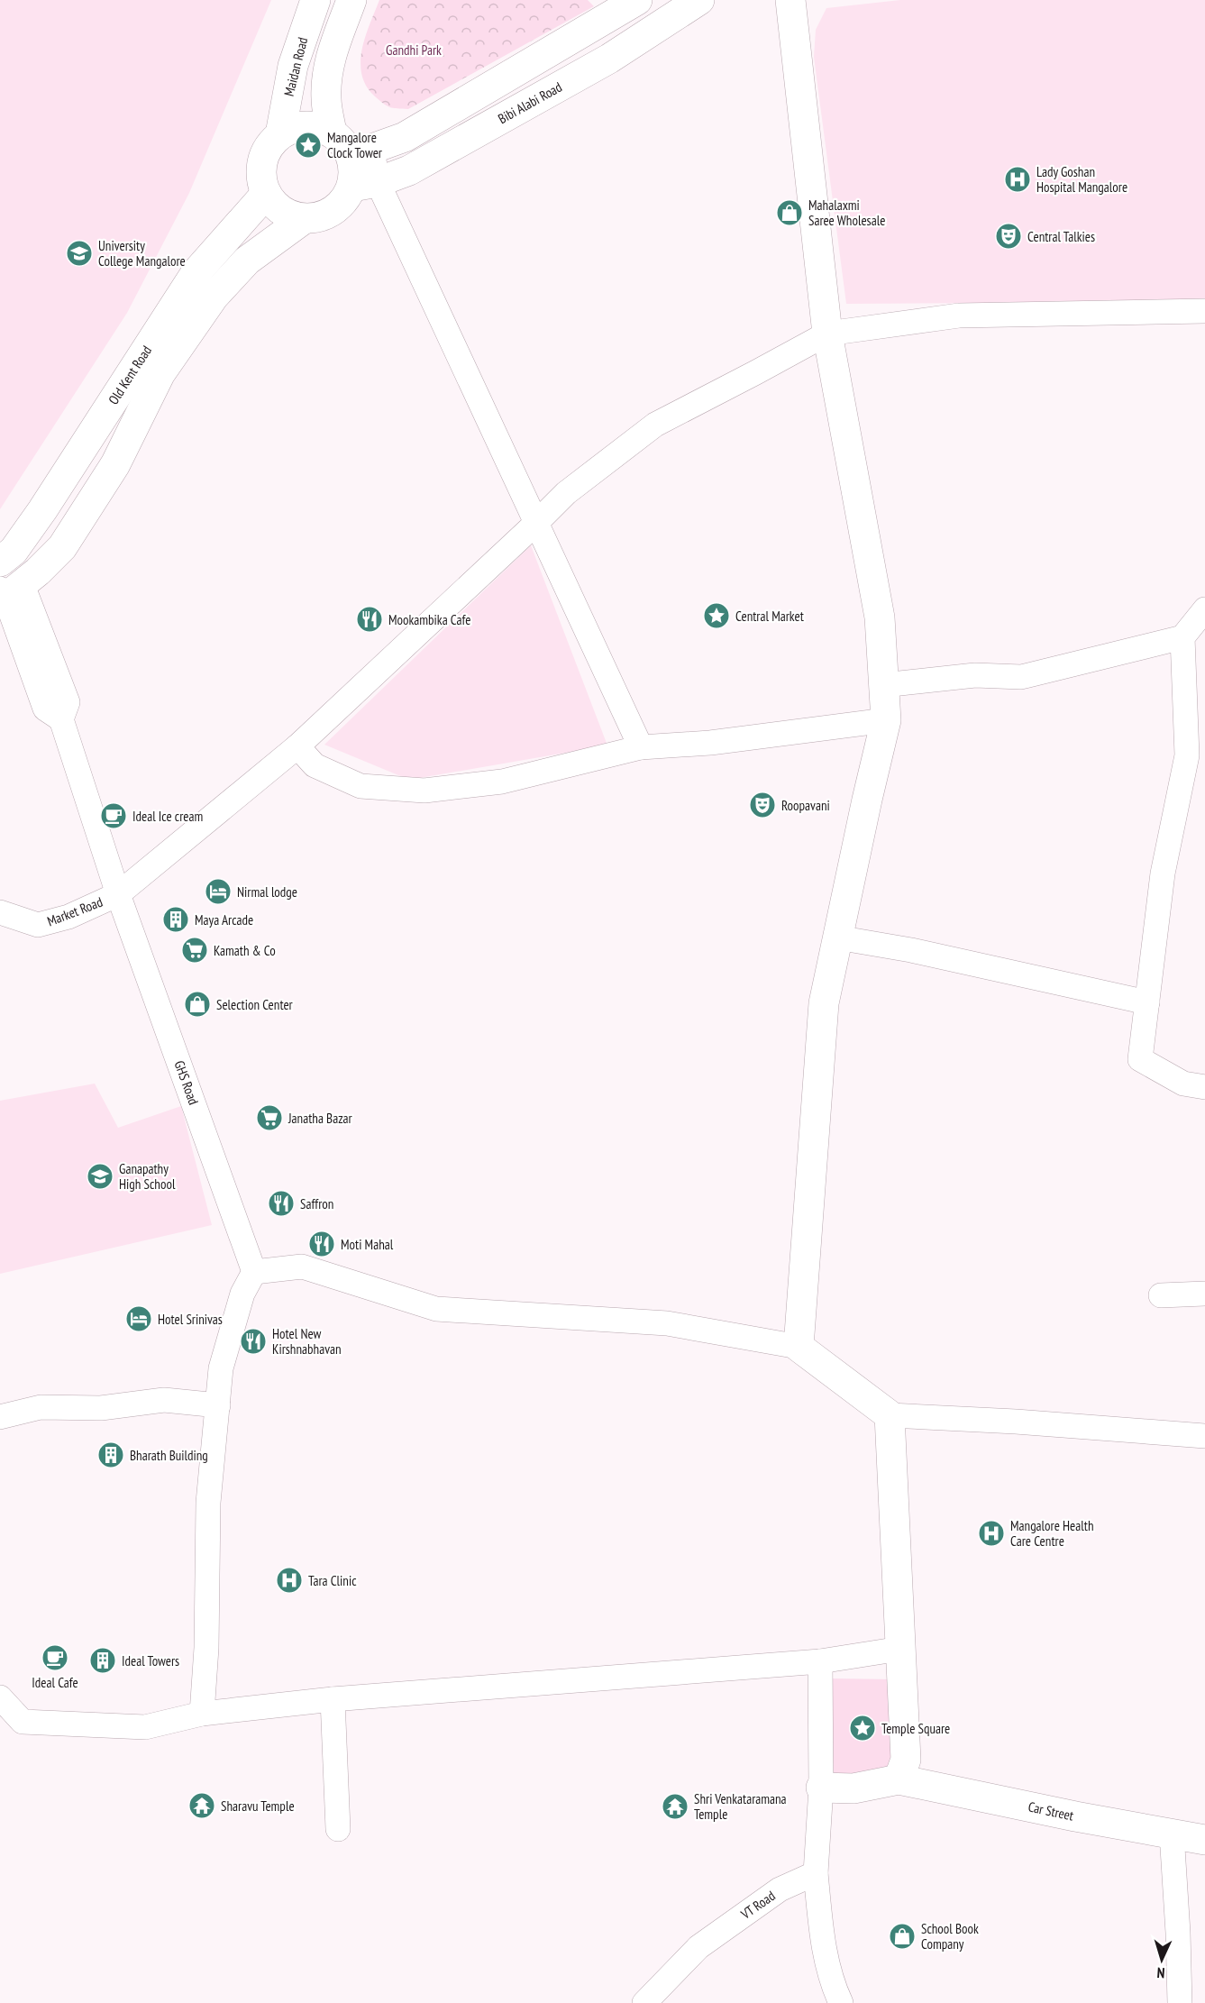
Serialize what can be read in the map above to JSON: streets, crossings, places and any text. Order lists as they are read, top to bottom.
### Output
{
  "streets": {
    "street": [
      "Maidan Road",
      "Bibi Alabi Road",
      "Old Kent Road",
      "Market Road",
      "GHS Road",
      "Car Street",
      "VT Road"
    ]
  },
  "crossings": [
    ["Maidan Road", "Bibi Alabi Road"],
    ["Maidan Road", "Old Kent Road"],
    ["Bibi Alabi Road", "Old Kent Road"],
    ["Market Road", "GHS Road"]
  ],
  "parks": ["Gandhi Park"],
  "places": {
    "place": ["Mangalore Clock Tower", "Central Market", "Temple Square"],
    "hospital": ["Lady Goshan Hospital Mangalore", "Mangalore Health Care Centre", "Tara Clinic"],
    "shop": ["Mahalaxmi Saree Wholesale", "Selection Center", "School Book Company"],
    "theatre": ["Central Talkies", "Roopavani"],
    "school or university": ["University College Mangalore", "Ganapathy High School"],
    "restaurant": [
      "Mookambika Cafe",
      "Saffron",
      "Moti Mahal",
      "Hotel New Kirshnabhavan"
    ],
    "cafe": ["Ideal Ice cream", "Ideal Cafe"],
    "hotel": ["Nirmal lodge", "Hotel Srinivas"],
    "building": ["Maya Arcade", "Bharath Building", "Ideal Towers"],
    "supermarket": ["Kamath & Co", "Janatha Bazar"],
    "temple": ["Sharavu Temple", "Shri Venkataramana Temple"]
  },
  "north": "bottom"
}
